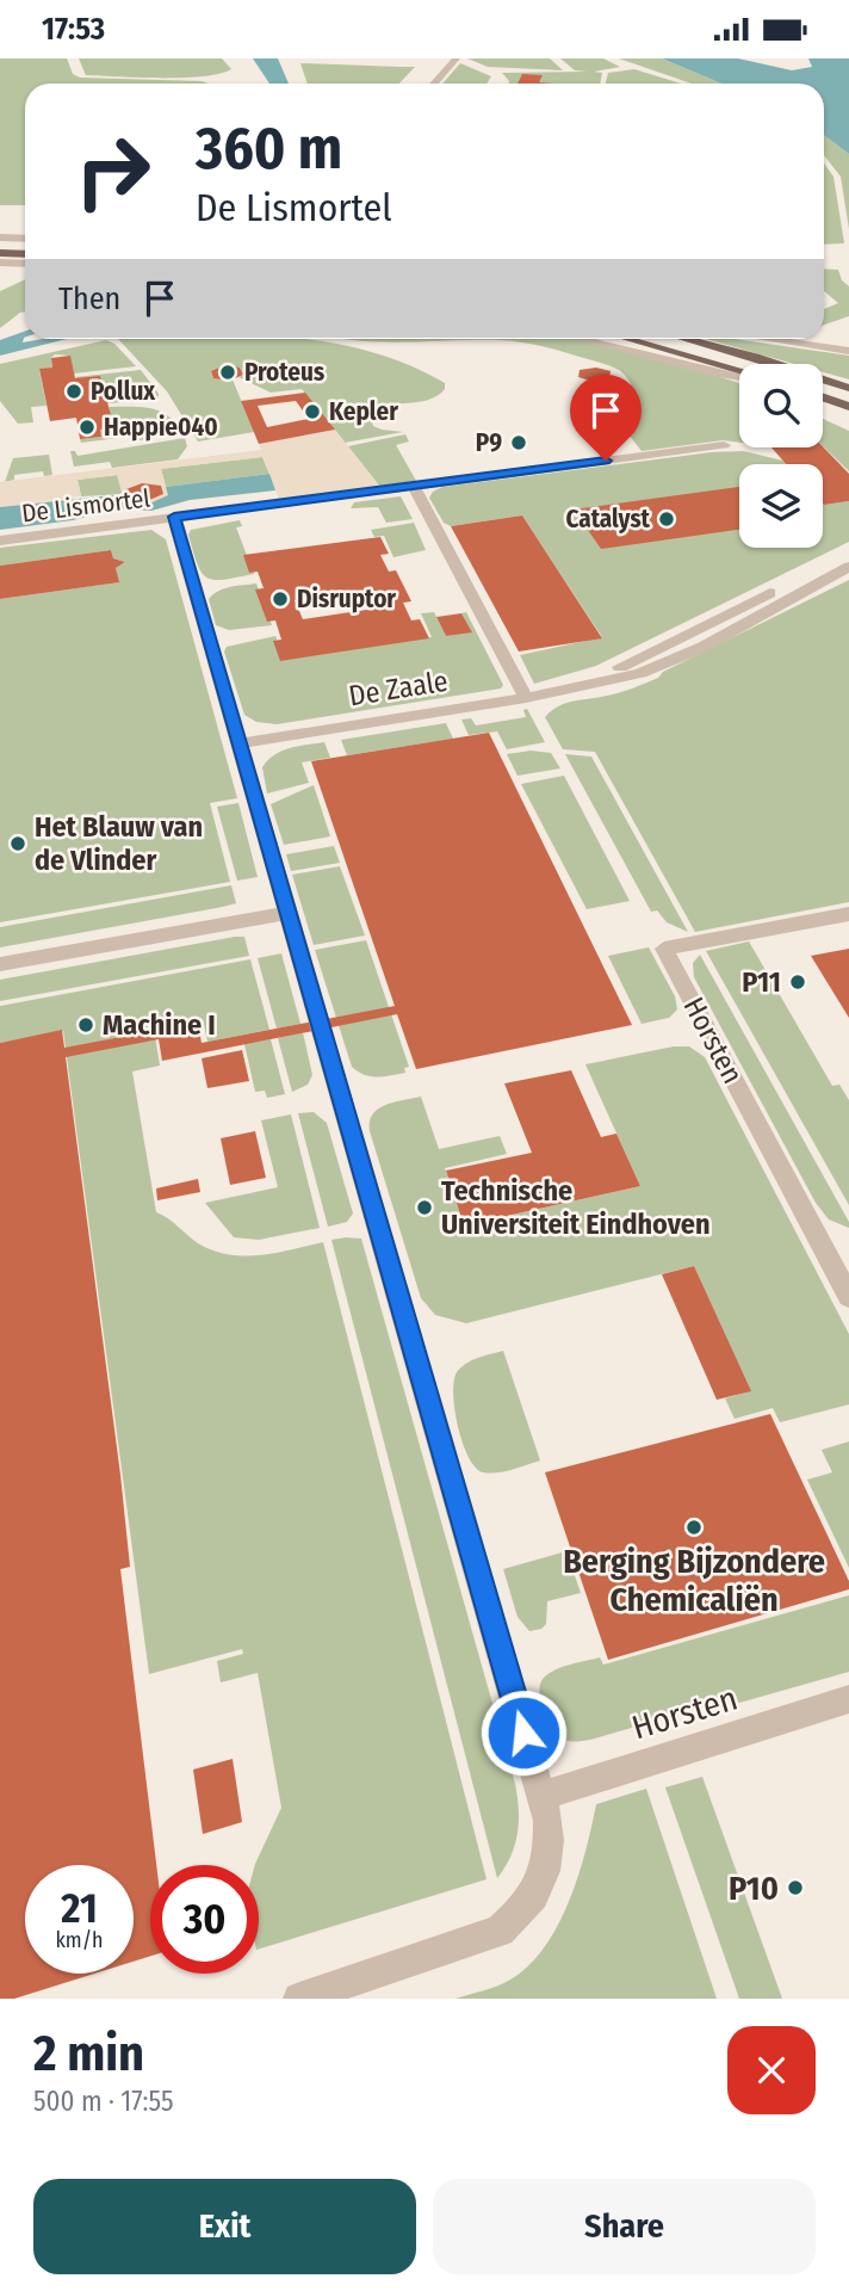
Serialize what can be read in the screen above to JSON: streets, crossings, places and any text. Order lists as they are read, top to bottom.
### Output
{
  "streets": {
    "street": ["De Lismortel", "De Zaale", "Horsten"]
  },
  "places": [
    "Proteus",
    "Pollux",
    "Kepler",
    "Happie040",
    "P9",
    "Catalyst",
    "Disruptor",
    "Het Blauw van de Vlinder",
    "P11",
    "Machine I",
    "Technische Universiteit Eindhoven",
    "Berging Bijzondere Chemicaliën",
    "P10"
  ],
  "page": {
    "status": "17:53",
    "turn": ["360 m", "De Lismortel"],
    "then": "Then",
    "speed": "21 km/h",
    "limit": "30",
    "heading": ["2 min", "500 m · 17:55"],
    "buttons": ["Exit", "Share"]
  }
}
